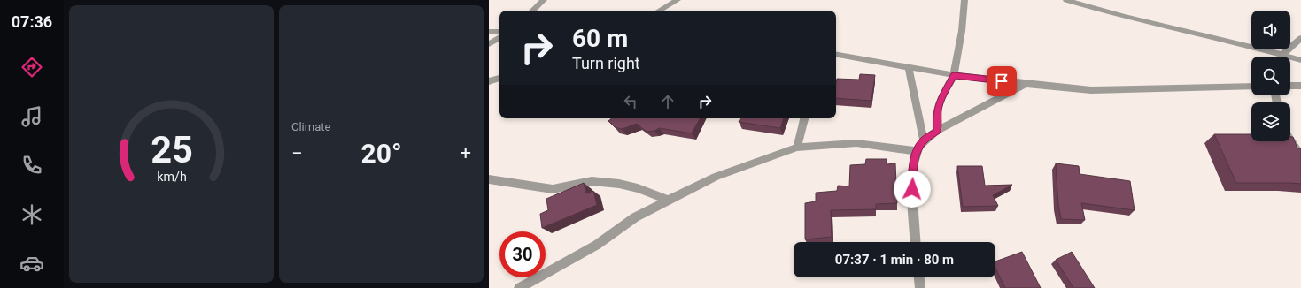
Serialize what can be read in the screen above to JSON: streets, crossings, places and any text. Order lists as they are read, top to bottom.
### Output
{
  "page": {
    "tabs": "07:36",
    "tile": "Climate",
    "turn": ["60 m", "Turn right"],
    "heat": ["−", "20°", "+"],
    "limit": "30",
    "trip": "07:37 · 1 min · 80 m",
    "gauge": ["25", "km/h"]
  }
}
